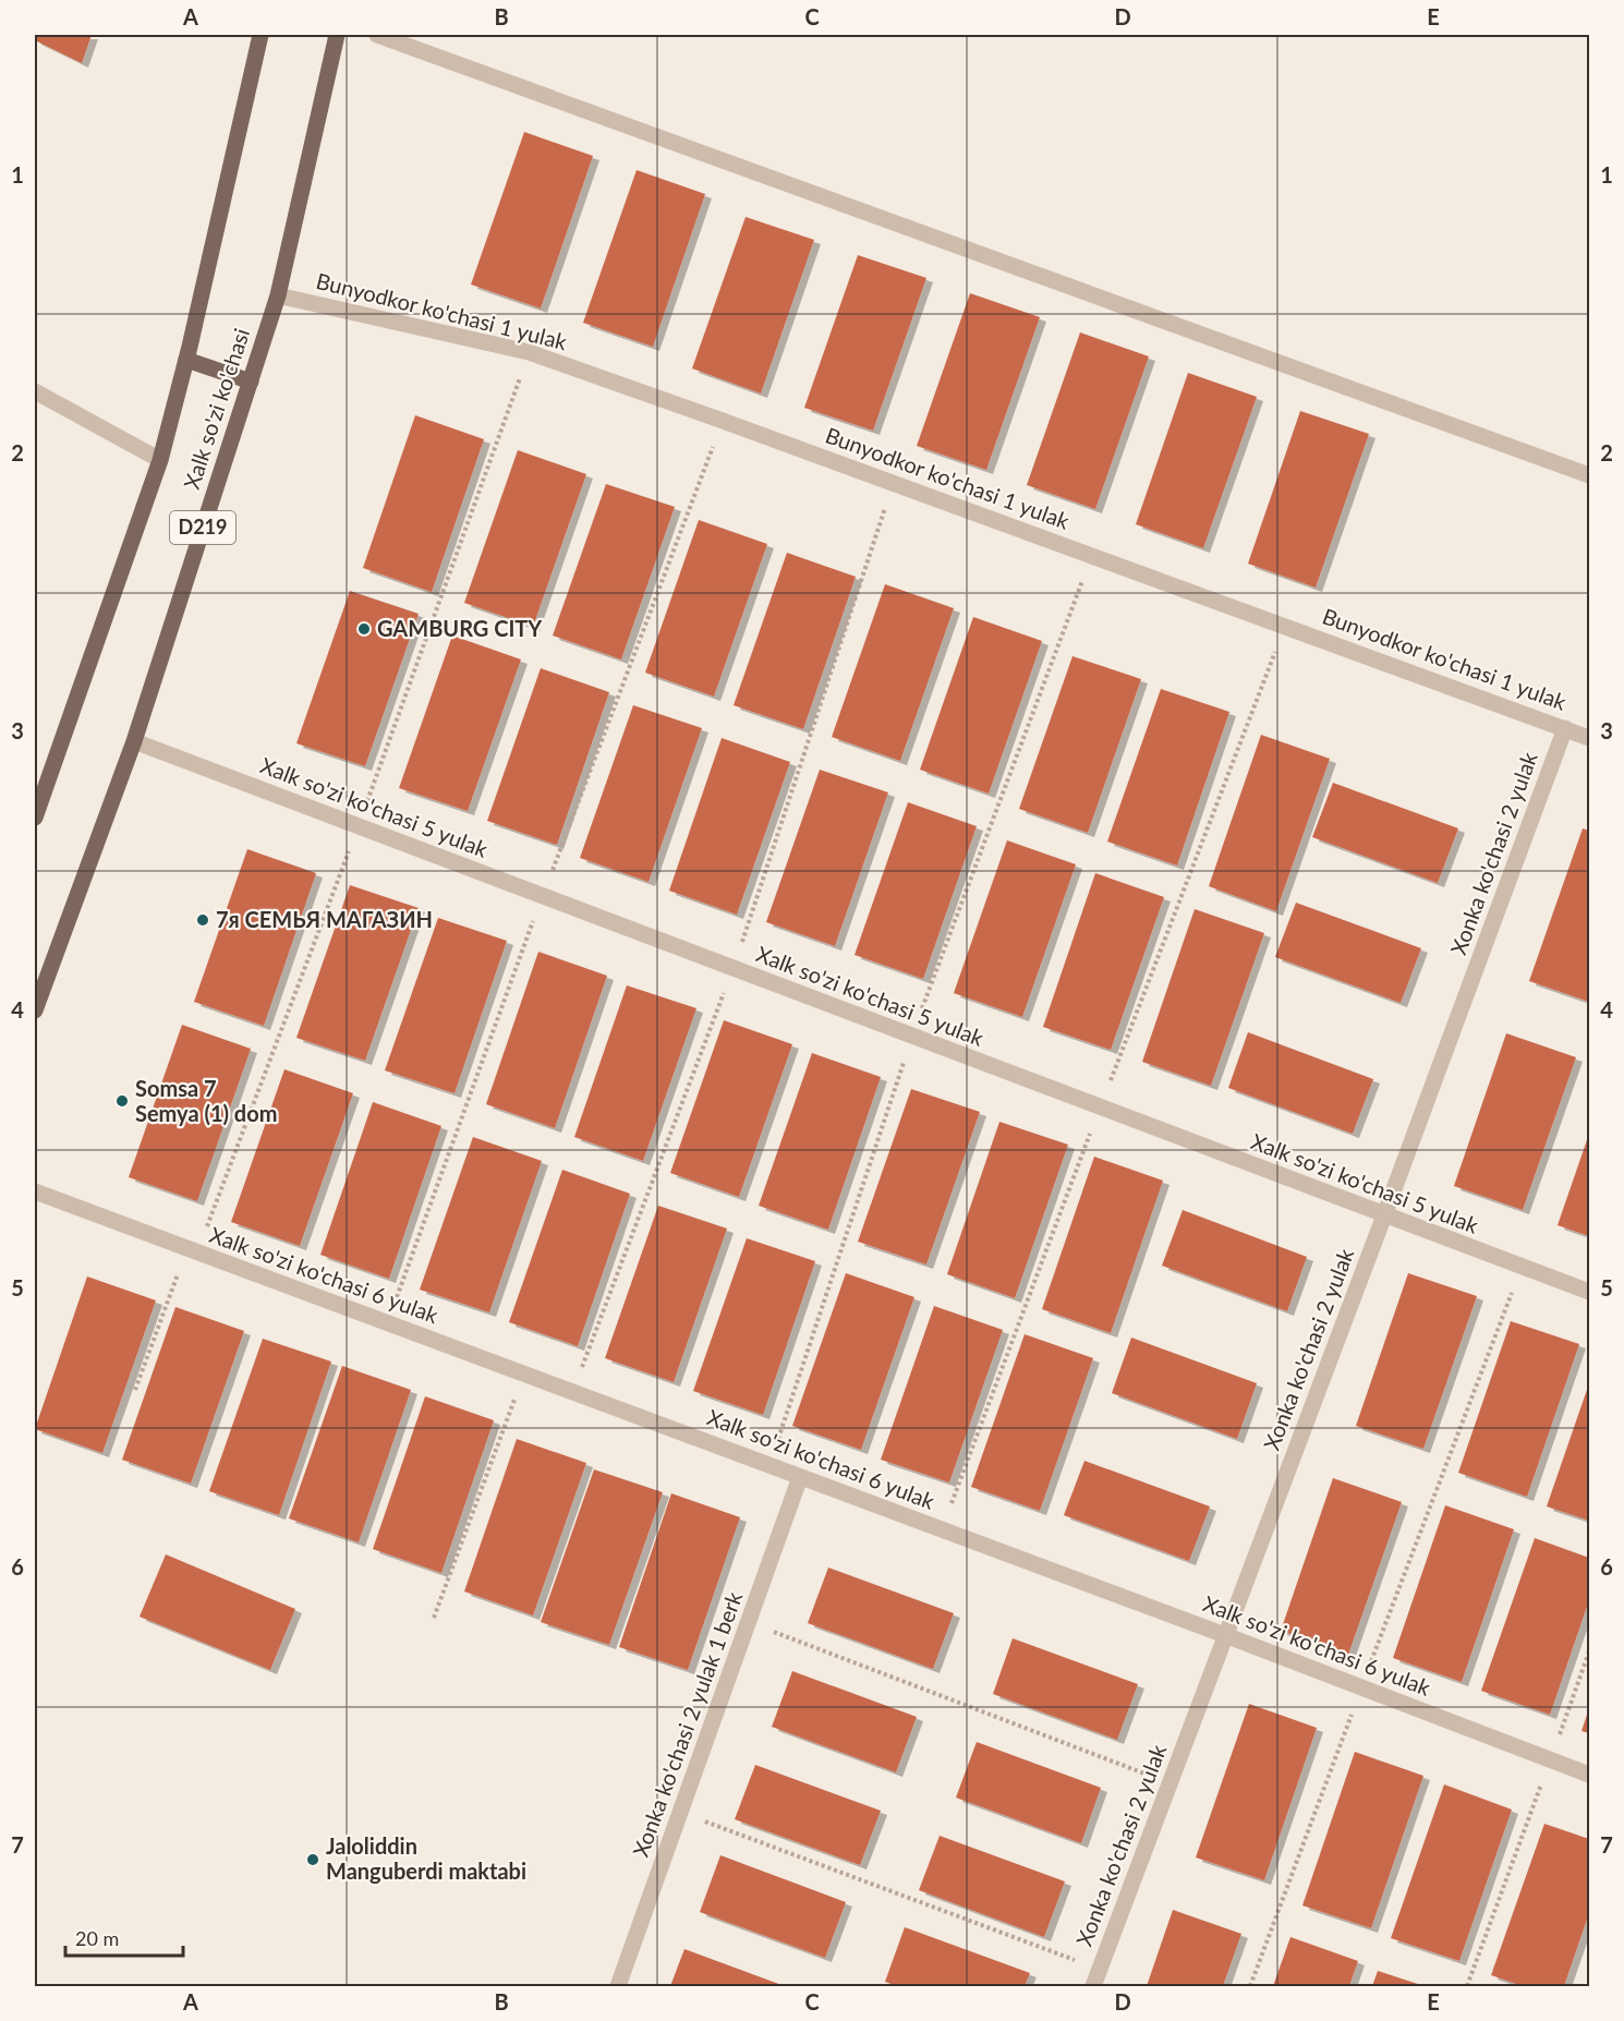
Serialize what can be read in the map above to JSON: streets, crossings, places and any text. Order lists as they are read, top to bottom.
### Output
{
  "streets": {
    "main road": ["Xalk so'zi ko'chasi", "D219"],
    "street": [
      "Bunyodkor ko'chasi 1 yulak",
      "Xalk so'zi ko'chasi 5 yulak",
      "Xonka ko'chasi 2 yulak",
      "Xalk so'zi ko'chasi 6 yulak",
      "Xonka ko'chasi 2 yulak 1 berk"
    ]
  },
  "crossings": [
    ["Bunyodkor ko'chasi 1 yulak", "Xalk so'zi ko'chasi"],
    ["Bunyodkor ko'chasi 1 yulak", "Xonka ko'chasi 2 yulak"],
    ["Xalk so'zi ko'chasi", "Xalk so'zi ko'chasi 5 yulak"],
    ["Xalk so'zi ko'chasi 5 yulak", "Xonka ko'chasi 2 yulak"],
    ["Xonka ko'chasi 2 yulak", "Xalk so'zi ko'chasi 6 yulak"],
    ["Xalk so'zi ko'chasi 6 yulak", "Xonka ko'chasi 2 yulak 1 berk"]
  ],
  "places": [
    "GAMBURG CITY",
    "7я СЕМЬЯ МАГАЗИН",
    "Somsa 7 Semya (1) dom",
    "Jaloliddin Manguberdi maktabi"
  ],
  "scale_bar": "20 m",
  "grid": {
    "columns": [
      "A",
      "B",
      "C",
      "D",
      "E"
    ],
    "rows": [
      "1",
      "2",
      "3",
      "4",
      "5",
      "6",
      "7"
    ]
  }
}
